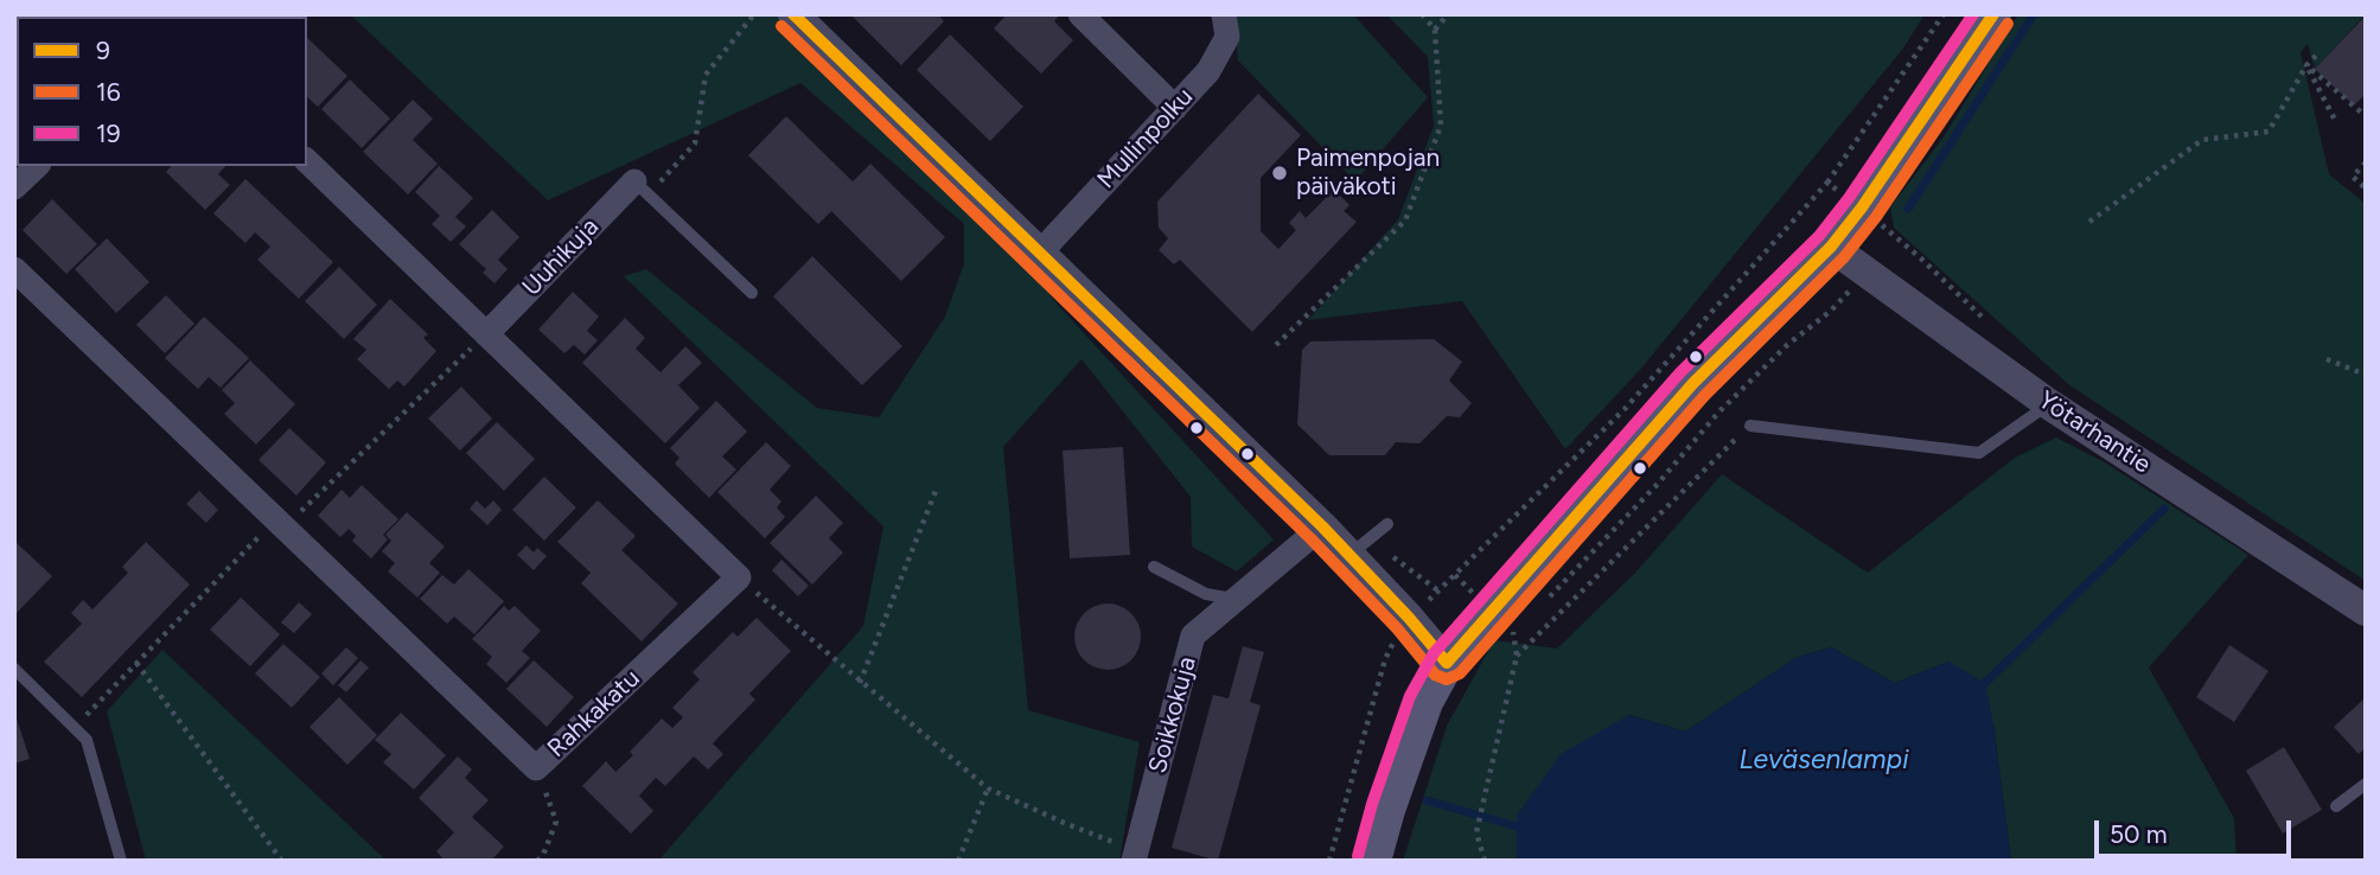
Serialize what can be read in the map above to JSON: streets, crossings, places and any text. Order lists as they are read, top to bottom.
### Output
{
  "streets": {
    "street": [
      "Mullinpolku",
      "Uuhikuja",
      "Yötarhantie",
      "Rahkakatu",
      "Soikkokuja"
    ]
  },
  "water": ["Leväsenlampi"],
  "places": ["Paimenpojan päiväkoti"],
  "lines": ["transit line 9", "transit line 19", "transit line 16"],
  "legend": ["9", "16", "19"],
  "scale_bar": "50 m"
}
